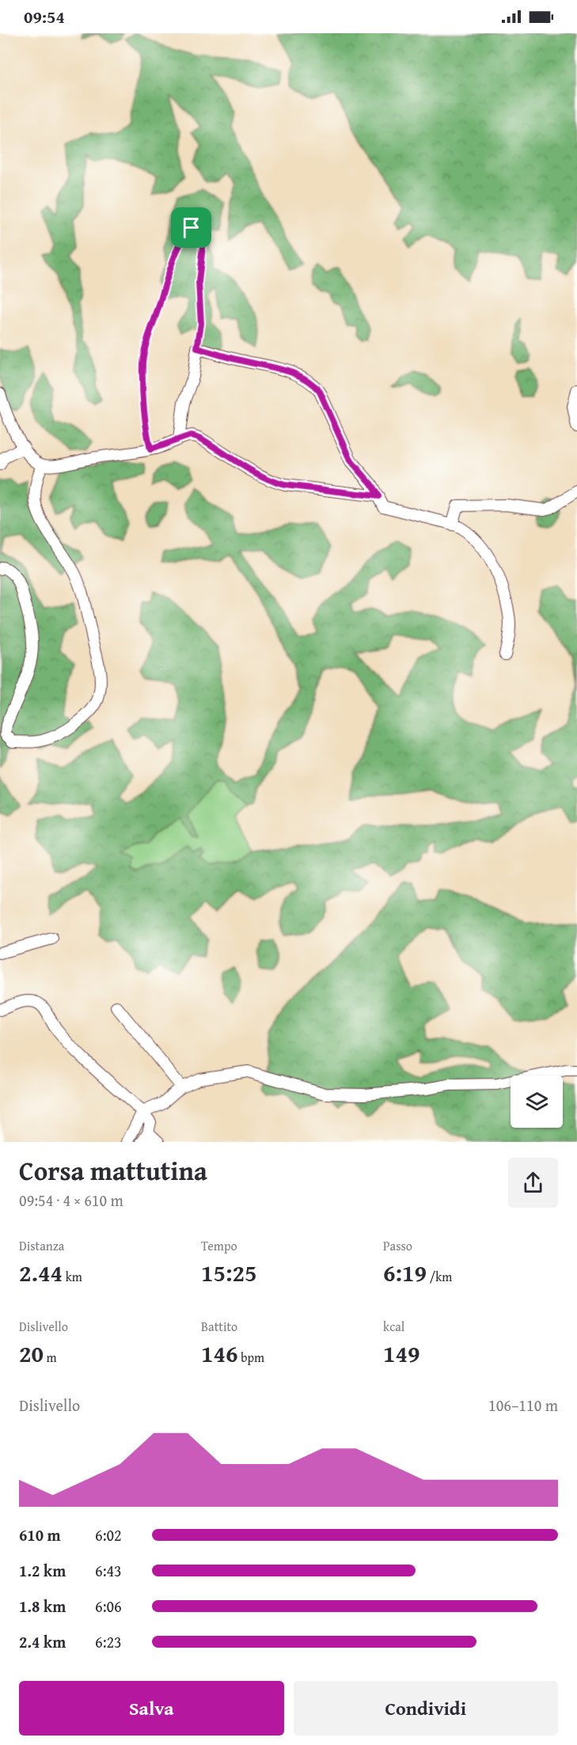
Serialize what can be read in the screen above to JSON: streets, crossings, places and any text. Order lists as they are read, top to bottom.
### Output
{
  "page": {
    "status": "09:54",
    "heading": ["Corsa mattutina", "09:54 · 4 × 610 m"],
    "stats": [
      ["Distanza", "2.44 km"],
      ["Tempo", "15:25"],
      ["Passo", "6:19 /km"],
      ["Dislivello", "20 m"],
      ["Battito", "146 bpm"],
      ["kcal", "149"]
    ],
    "chart": ["Dislivello", "106–110 m"],
    "list": [
      {
        "name": "610 m",
        "note": "6:02"
      },
      {
        "name": "1.2 km",
        "note": "6:43"
      },
      {
        "name": "1.8 km",
        "note": "6:06"
      },
      {
        "name": "2.4 km",
        "note": "6:23"
      }
    ],
    "buttons": ["Salva", "Condividi"]
  }
}
